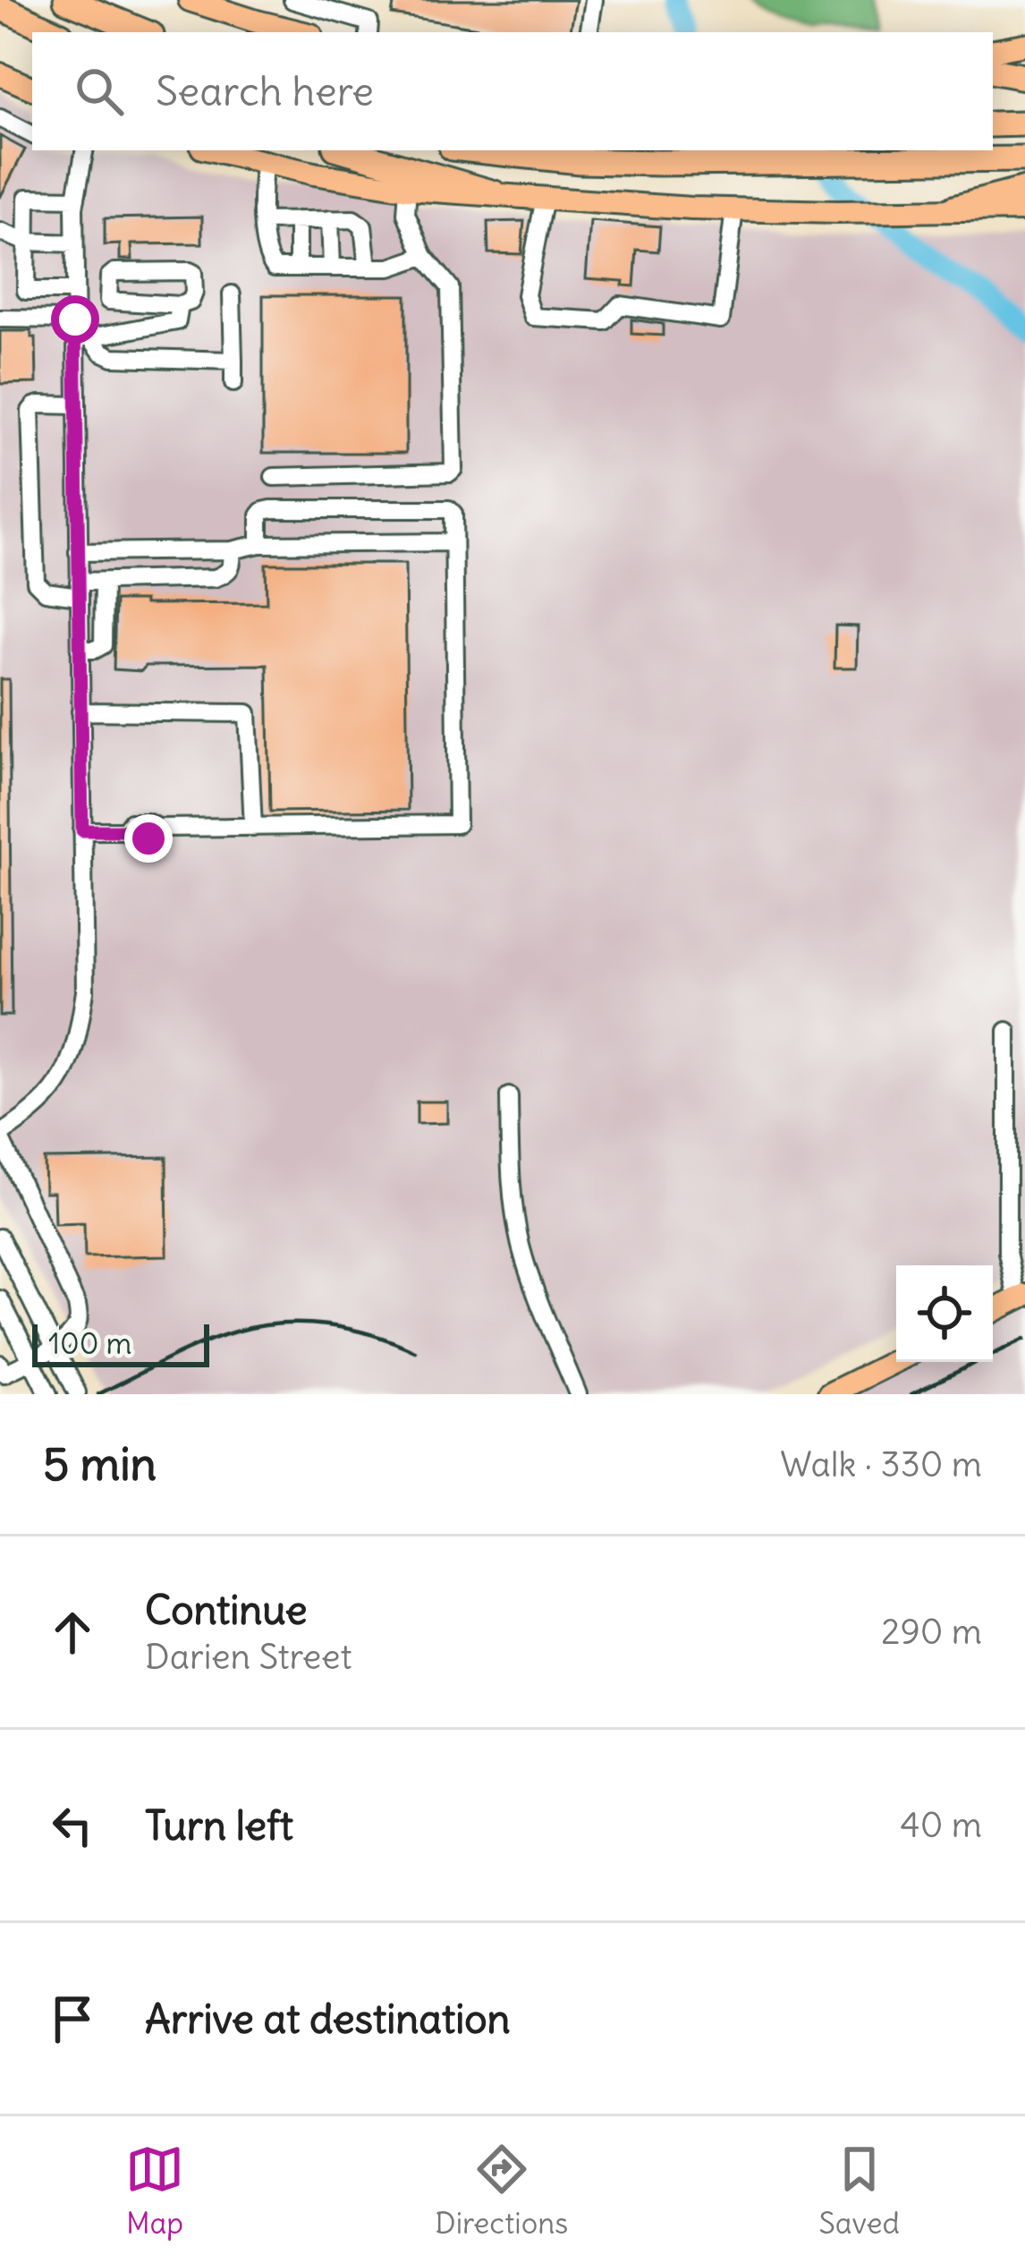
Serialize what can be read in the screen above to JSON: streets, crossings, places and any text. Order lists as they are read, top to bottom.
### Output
{
  "scale_bar": "100 m",
  "page": {
    "search": "Search here",
    "scale": "100 m",
    "heading": ["5 min", "Walk · 330 m"],
    "list": [
      ["Continue", "Darien Street", "290 m"],
      ["Turn left", "40 m"],
      "Arrive at destination"
    ],
    "nav": ["Map", "Directions", "Saved"]
  }
}
